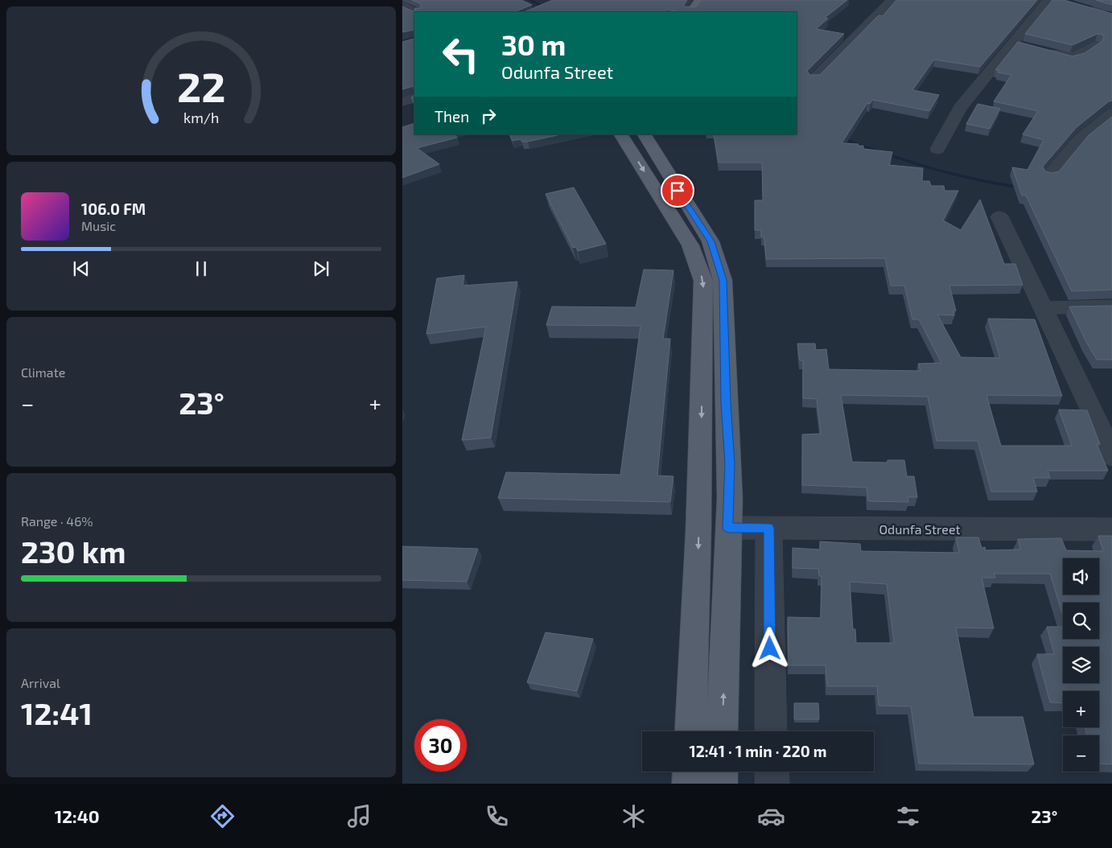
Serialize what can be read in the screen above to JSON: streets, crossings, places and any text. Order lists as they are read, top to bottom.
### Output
{
  "streets": {
    "street": ["Odunfa Street"]
  },
  "page": {
    "turn": ["30 m", "Odunfa Street"],
    "then": "Then",
    "song": ["106.0 FM", "Music"],
    "tile": [
      "Climate",
      ["Range · 46%", "230 km"],
      ["Arrival", "12:41"]
    ],
    "heat": ["−", "23°", "+"],
    "map_buttons": ["+", "−"],
    "limit": "30",
    "trip": "12:41 · 1 min · 220 m",
    "tabs": ["12:40", "23°"],
    "gauge": ["22", "km/h"]
  }
}
